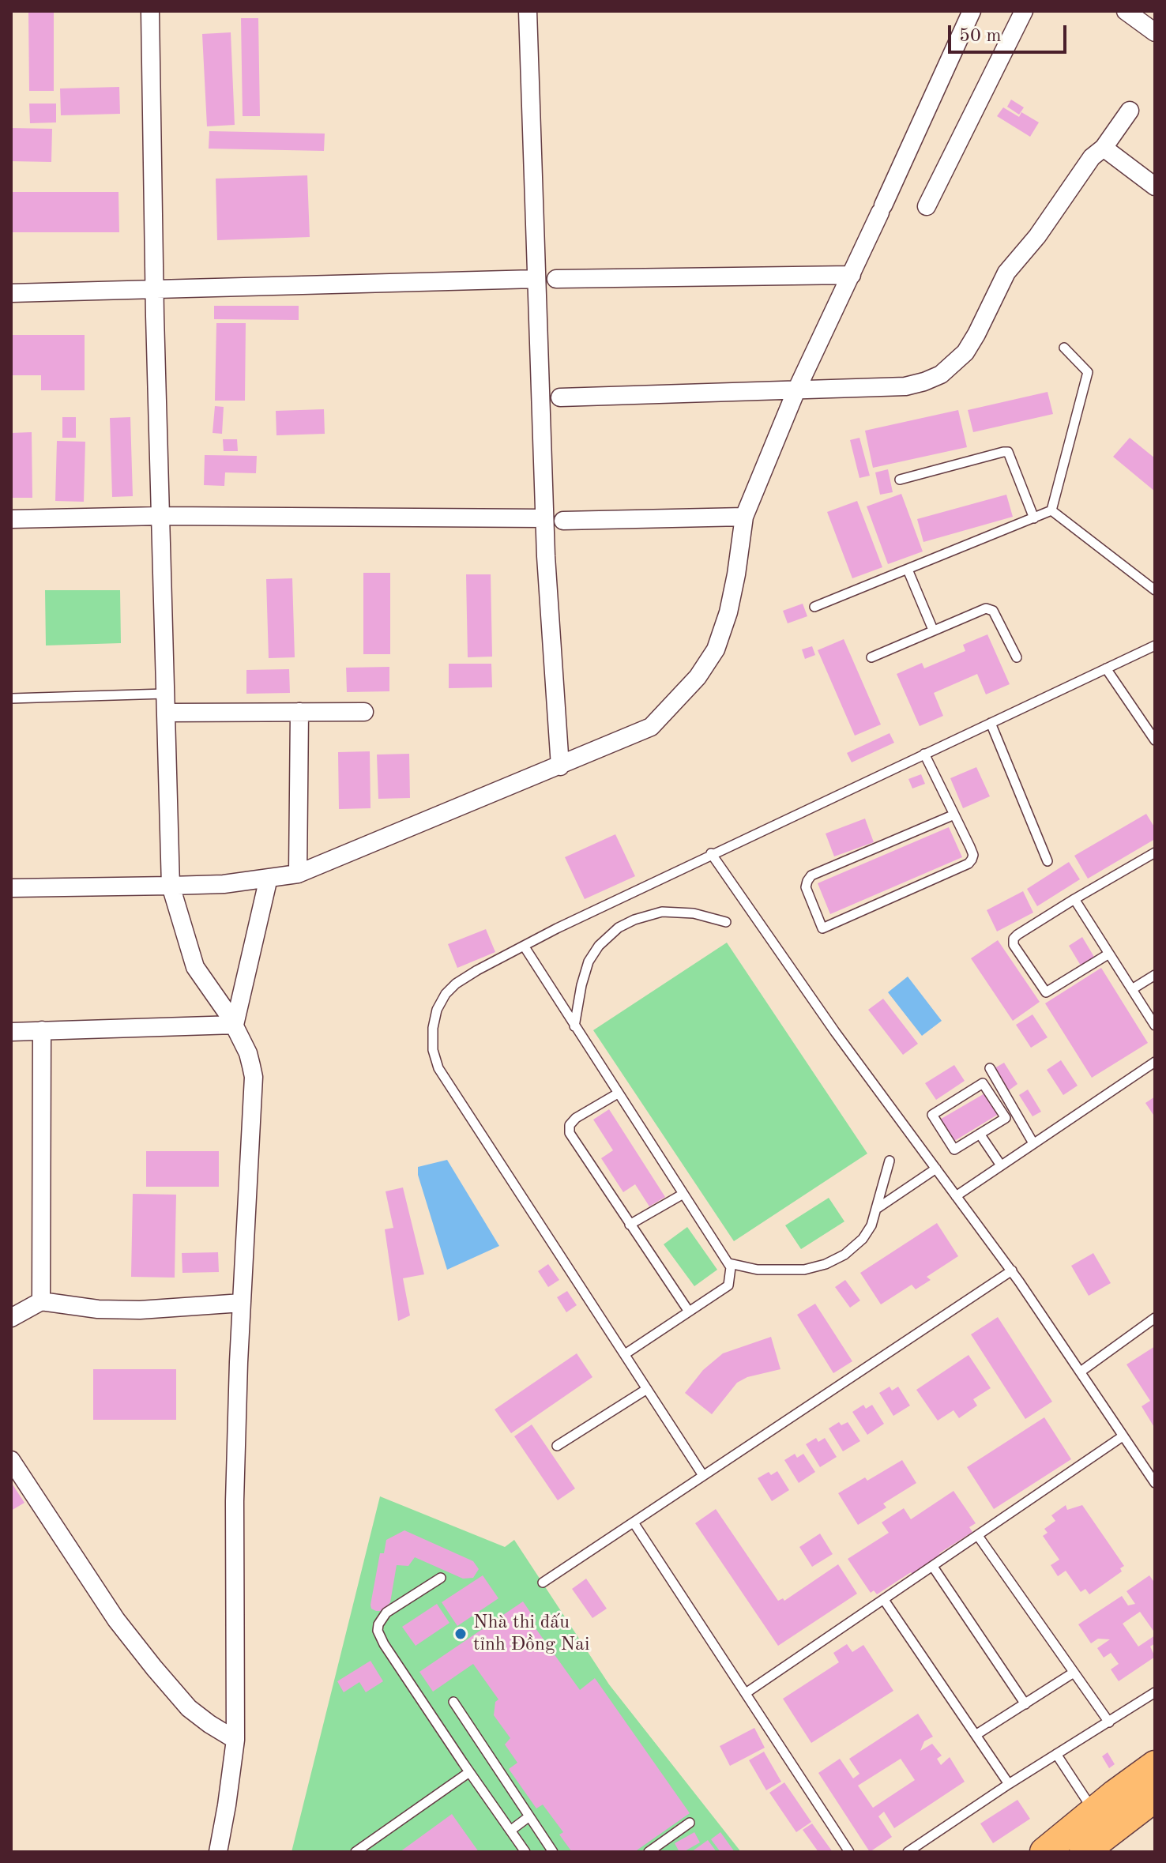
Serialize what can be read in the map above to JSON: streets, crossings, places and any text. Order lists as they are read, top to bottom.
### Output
{
  "places": ["Nhà thi đấu tỉnh Đồng Nai"],
  "scale_bar": "50 m"
}
